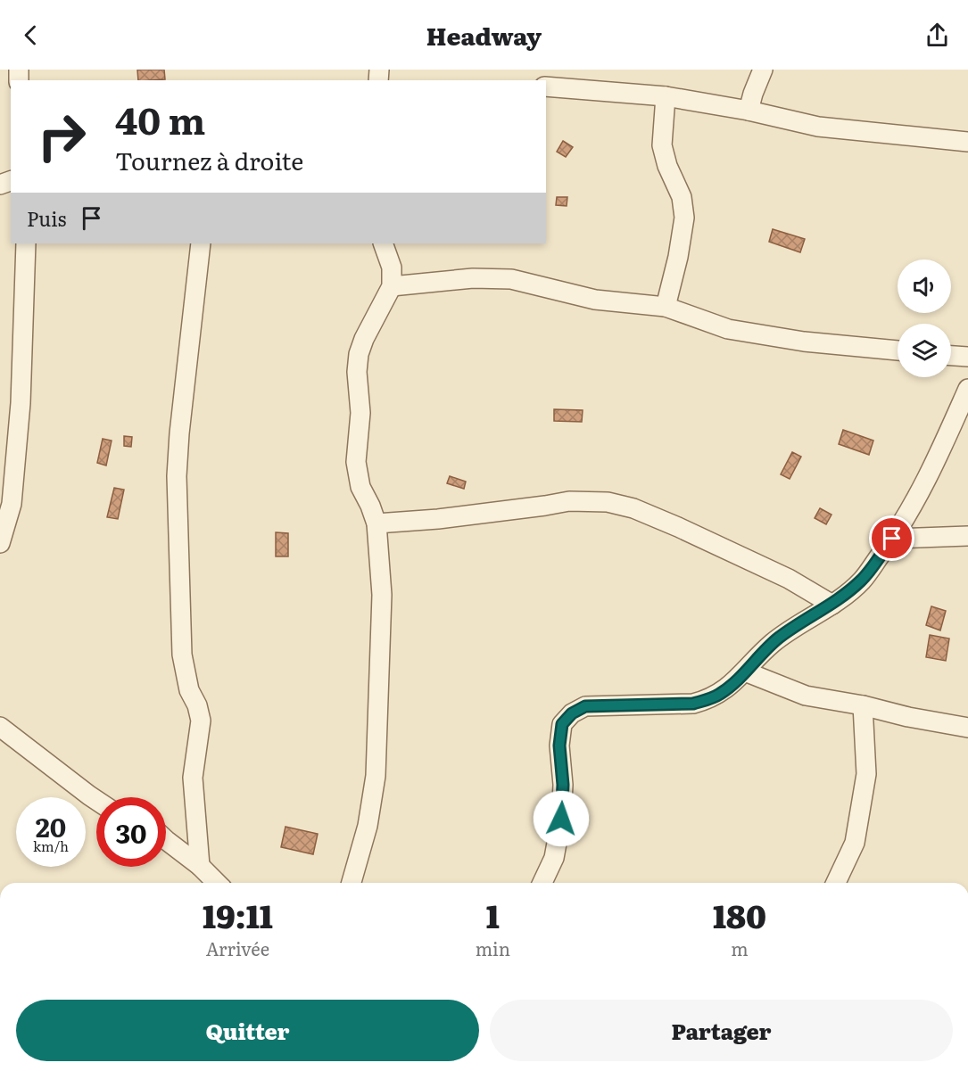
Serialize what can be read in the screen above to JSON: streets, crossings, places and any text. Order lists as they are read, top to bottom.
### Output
{
  "page": {
    "header": "Headway",
    "turn": ["40 m", "Tournez à droite"],
    "then": "Puis",
    "speed": "20 km/h",
    "limit": "30",
    "eta": [
      "19:11",
      "Arrivée",
      "1",
      "min",
      "180",
      "m"
    ],
    "buttons": ["Quitter", "Partager"]
  }
}
